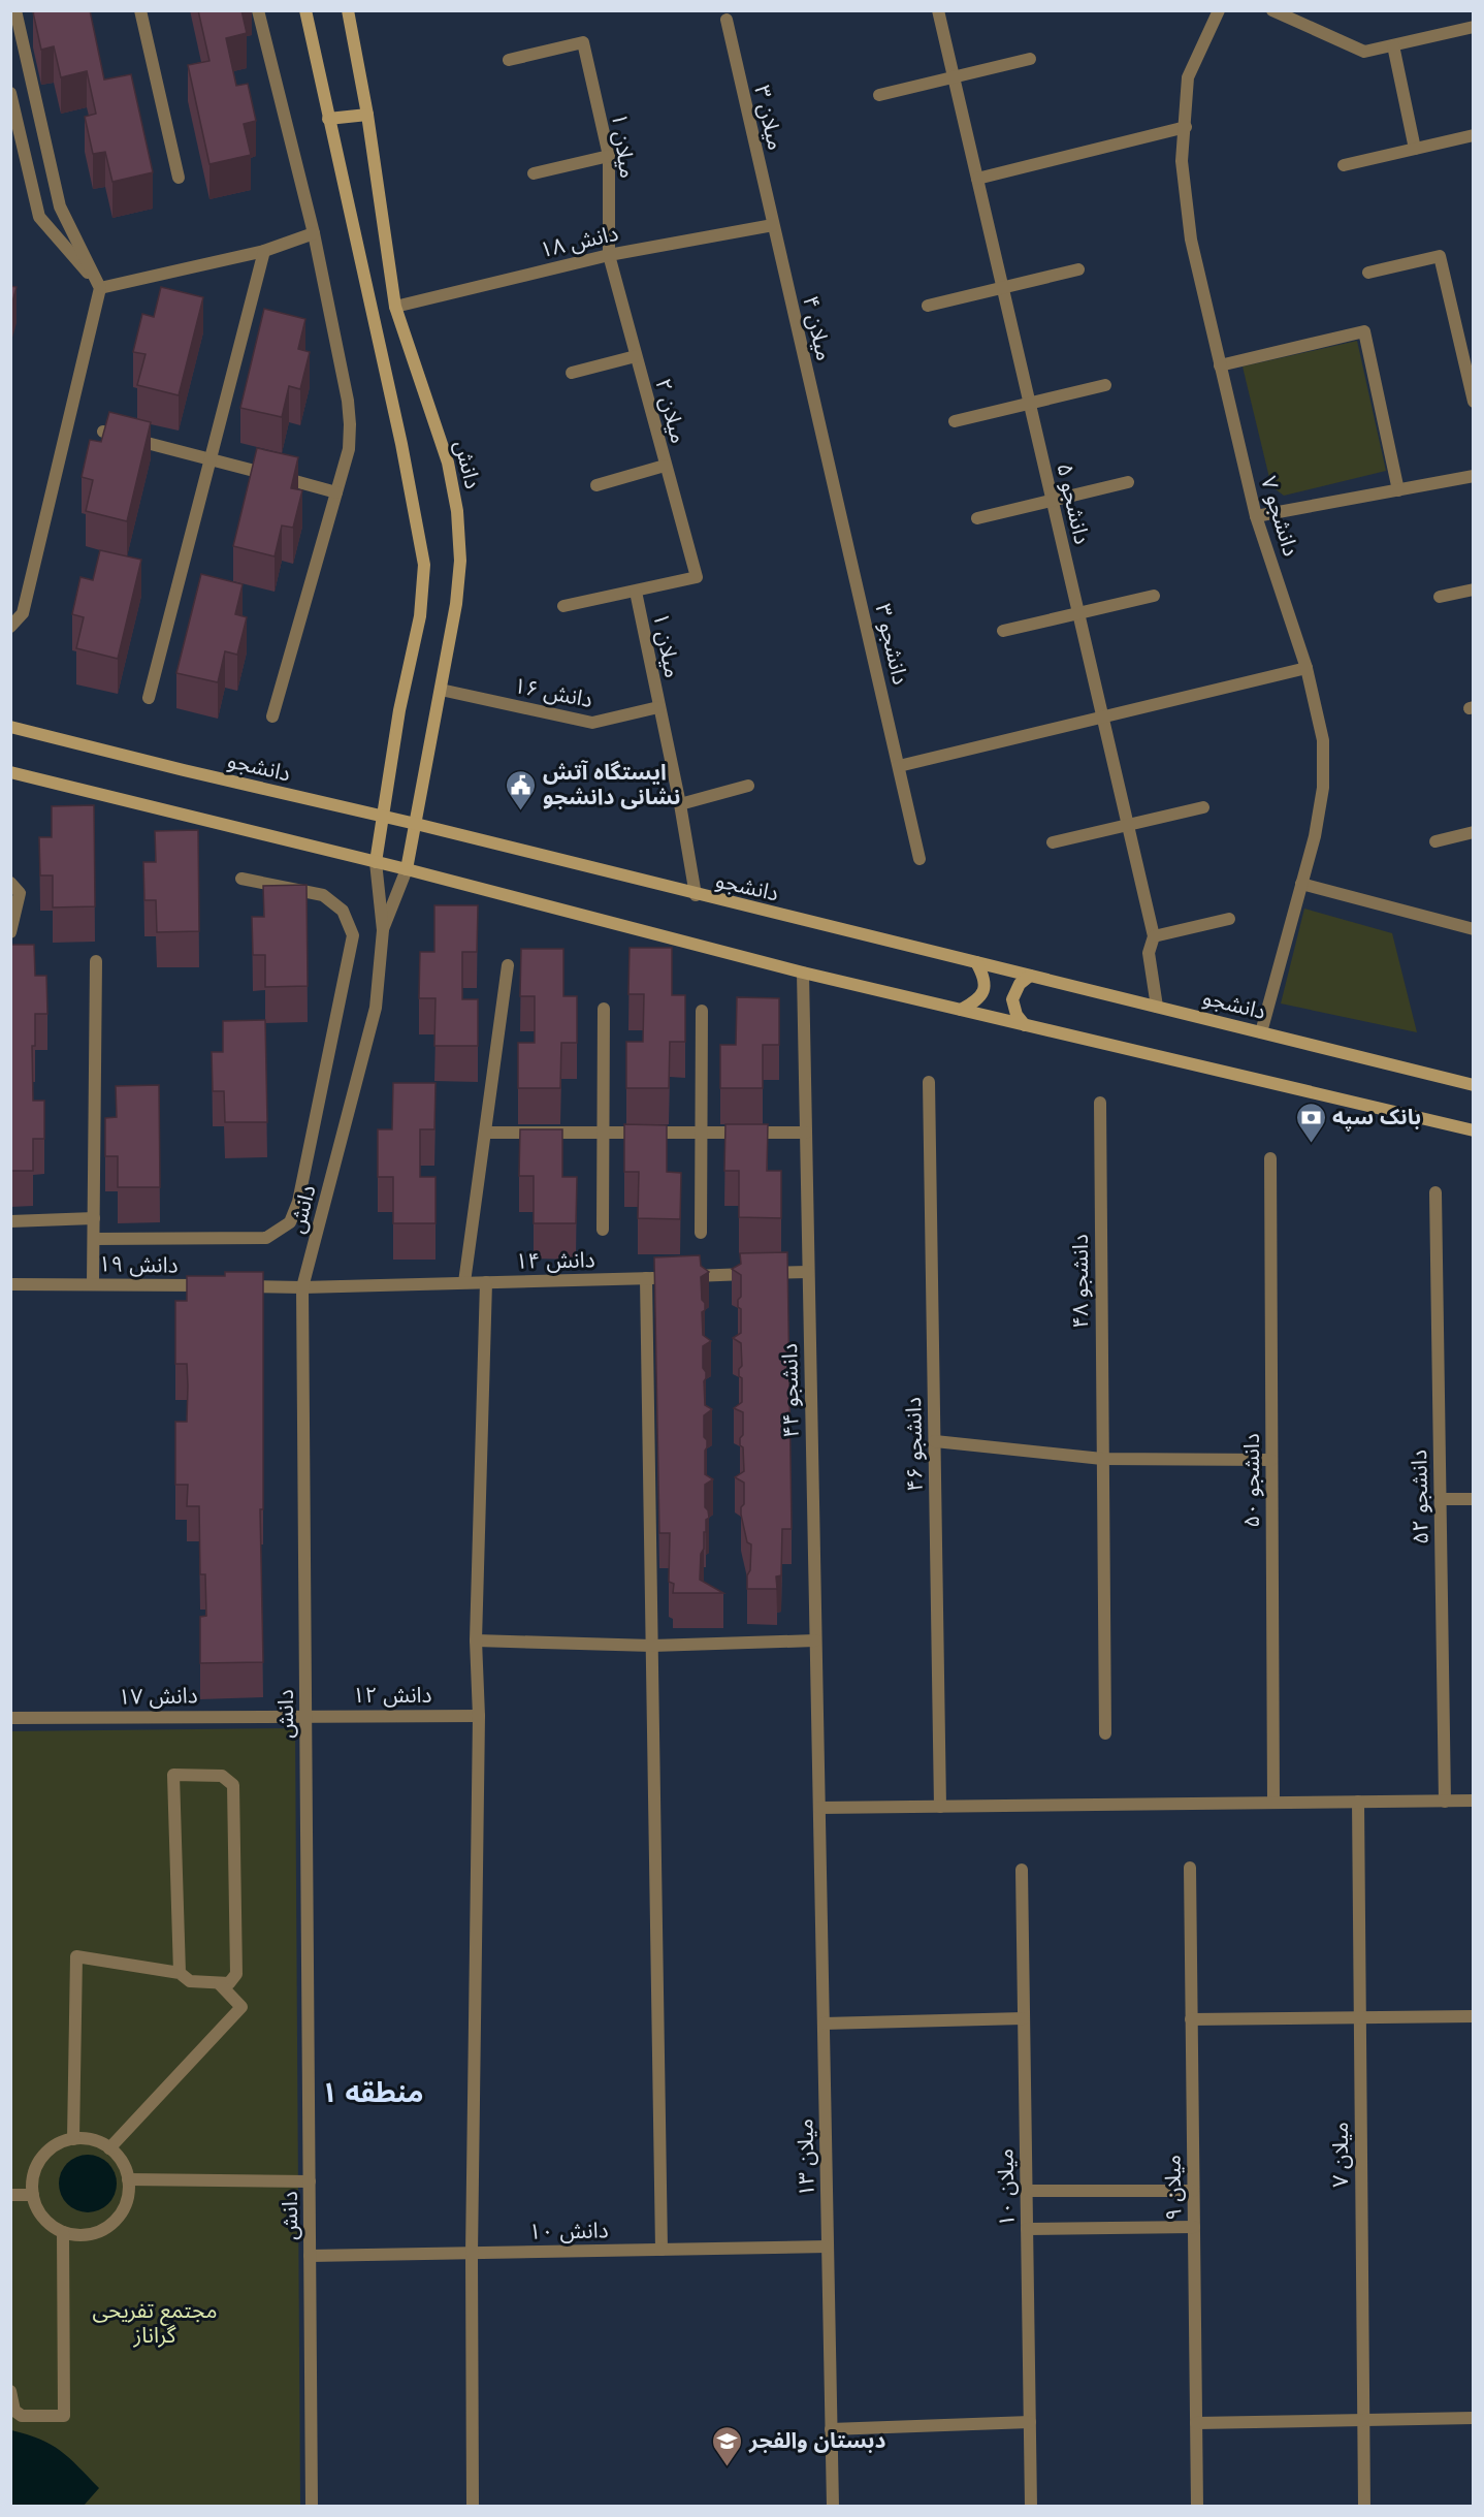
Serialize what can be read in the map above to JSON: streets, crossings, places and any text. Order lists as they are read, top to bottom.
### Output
{
  "streets": {
    "main road": ["دانش", "دانشجو"],
    "street": [
      "میلان ۳",
      "میلان ۱",
      "دانش ۱۸",
      "میلان ۴",
      "میلان ۲",
      "دانشجو ۵",
      "دانشجو ۷",
      "دانشجو ۳",
      "دانش ۱۶",
      "دانش ۱۴",
      "دانش ۱۹",
      "دانشجو ۴۸",
      "دانشجو ۴۴",
      "دانشجو ۴۶",
      "دانشجو ۵۰",
      "دانشجو ۵۲",
      "دانش ۱۲",
      "دانش ۱۷",
      "میلان ۷",
      "میلان ۱۳",
      "میلان ۱۰",
      "میلان ۹",
      "دانش ۱۰"
    ]
  },
  "crossings": [
    ["میلان ۳", "دانش ۱۸"],
    ["میلان ۳", "میلان ۴"],
    ["میلان ۱", "دانش ۱۸"],
    ["میلان ۱", "میلان ۲"],
    ["میلان ۱", "دانش ۱۶"],
    ["میلان ۱", "دانشجو"],
    ["دانش ۱۸", "میلان ۴"],
    ["دانش ۱۸", "میلان ۲"],
    ["دانش ۱۸", "دانش"],
    ["میلان ۴", "دانشجو ۳"],
    ["دانش", "دانش ۱۶"],
    ["دانش", "دانشجو"],
    ["دانش", "دانش ۱۴"],
    ["دانش", "دانش ۱۹"],
    ["دانش", "دانش ۱۲"],
    ["دانش", "دانش ۱۷"],
    ["دانش", "دانش ۱۰"],
    ["دانشجو ۵", "دانشجو"],
    ["دانشجو ۷", "دانشجو"],
    ["دانش ۱۴", "دانش ۱۹"],
    ["دانش ۱۴", "دانشجو ۴۴"],
    ["دانشجو ۴۴", "میلان ۱۳"],
    ["دانش ۱۲", "دانش ۱۷"],
    ["میلان ۱۳", "دانش ۱۰"]
  ],
  "districts": ["منطقه ۱"],
  "parks": ["مجتمع تفریحی گراناز"],
  "places": {
    "public building": ["ایستگاه آتش نشانی دانشجو"],
    "bank": ["بانک سپه"],
    "school or university": ["دبستان والفجر"]
  }
}
